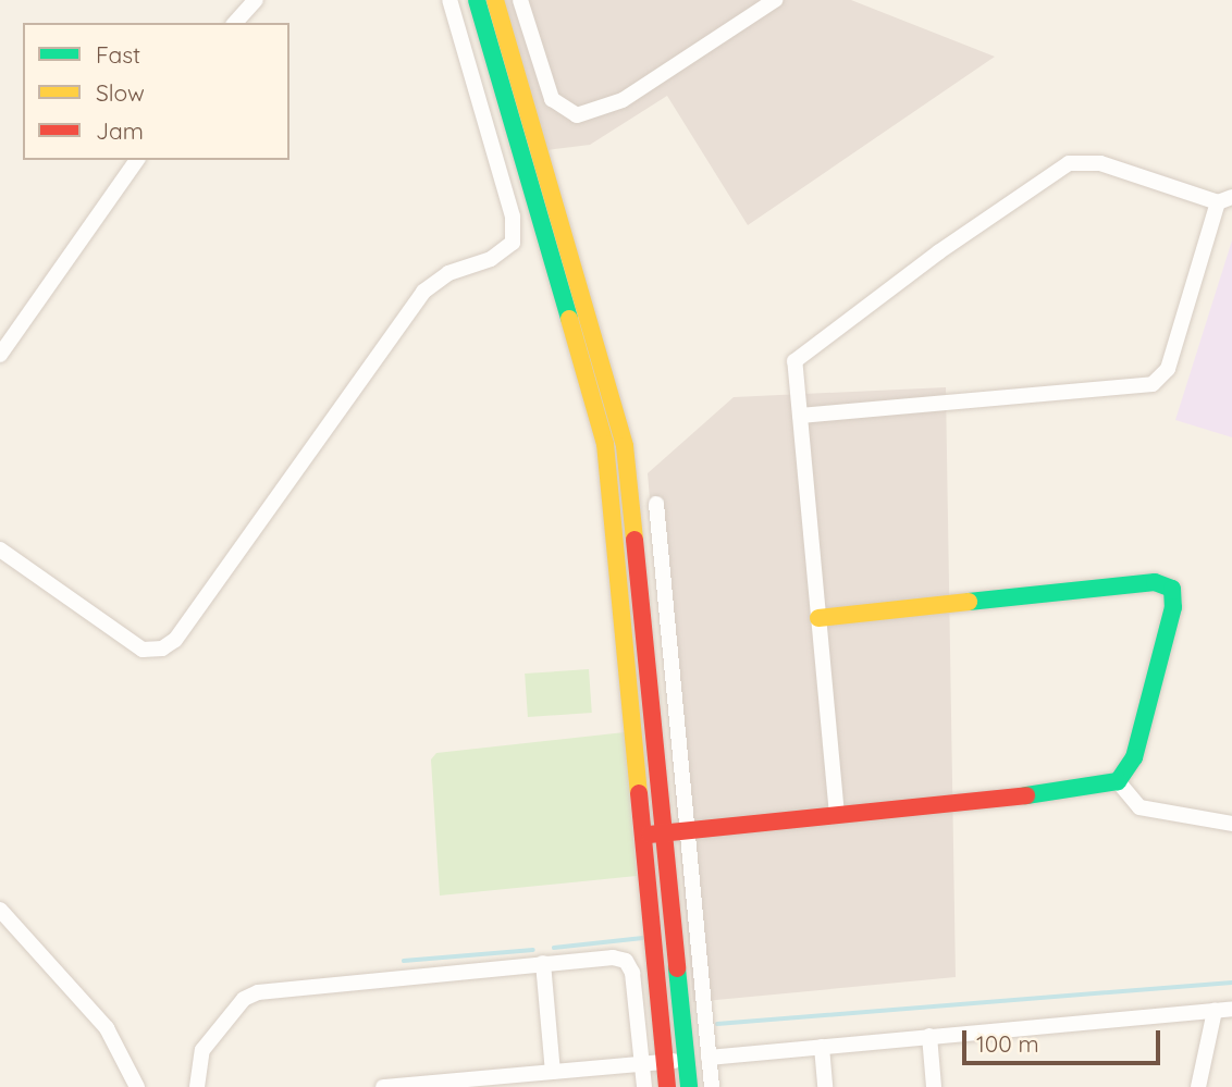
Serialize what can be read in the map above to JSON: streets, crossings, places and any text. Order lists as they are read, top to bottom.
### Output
{
  "legend": ["Fast", "Slow", "Jam"],
  "scale_bar": "100 m"
}
